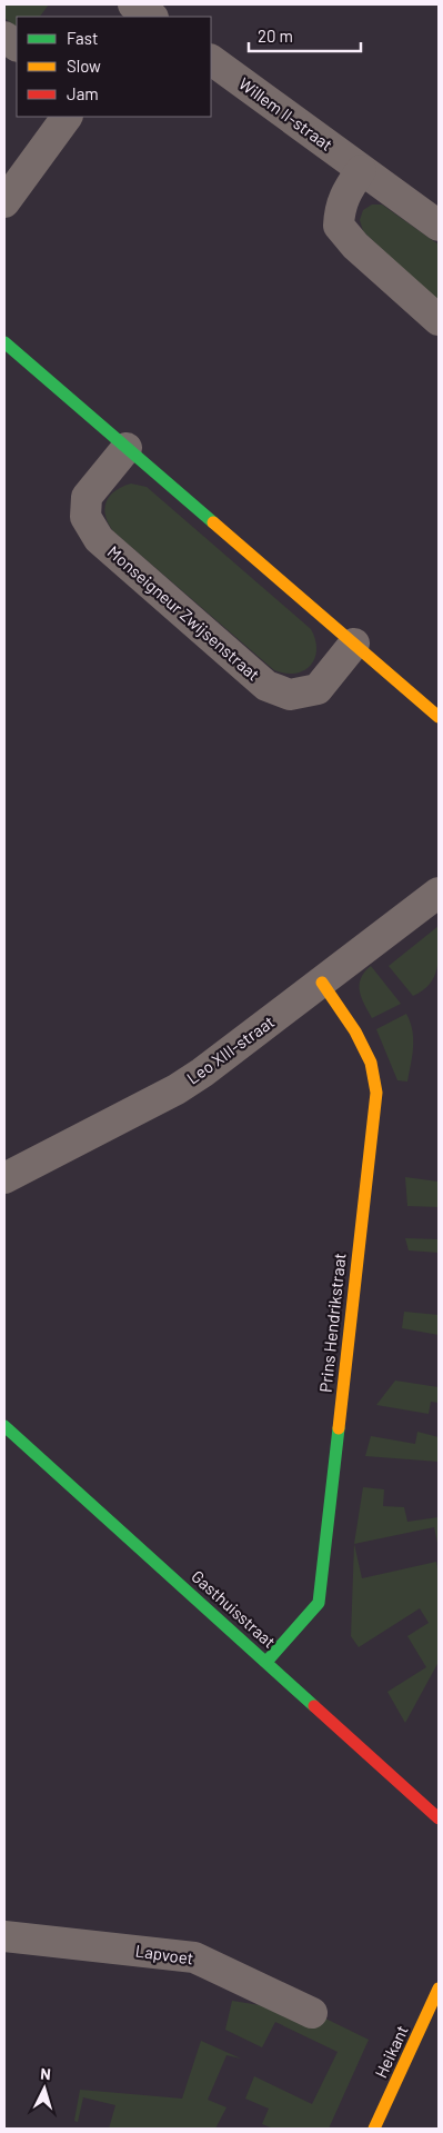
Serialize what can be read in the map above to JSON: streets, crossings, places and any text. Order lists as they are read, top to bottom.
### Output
{
  "streets": {
    "street": [
      "Willem II-straat",
      "Monseigneur Zwijsenstraat",
      "Leo XIII-straat",
      "Prins Hendrikstraat",
      "Gasthuisstraat",
      "Lapvoet",
      "Heikant"
    ]
  },
  "crossings": [
    ["Leo XIII-straat", "Prins Hendrikstraat"],
    ["Prins Hendrikstraat", "Gasthuisstraat"]
  ],
  "legend": ["Fast", "Slow", "Jam"],
  "scale_bar": "20 m",
  "north": "top"
}
